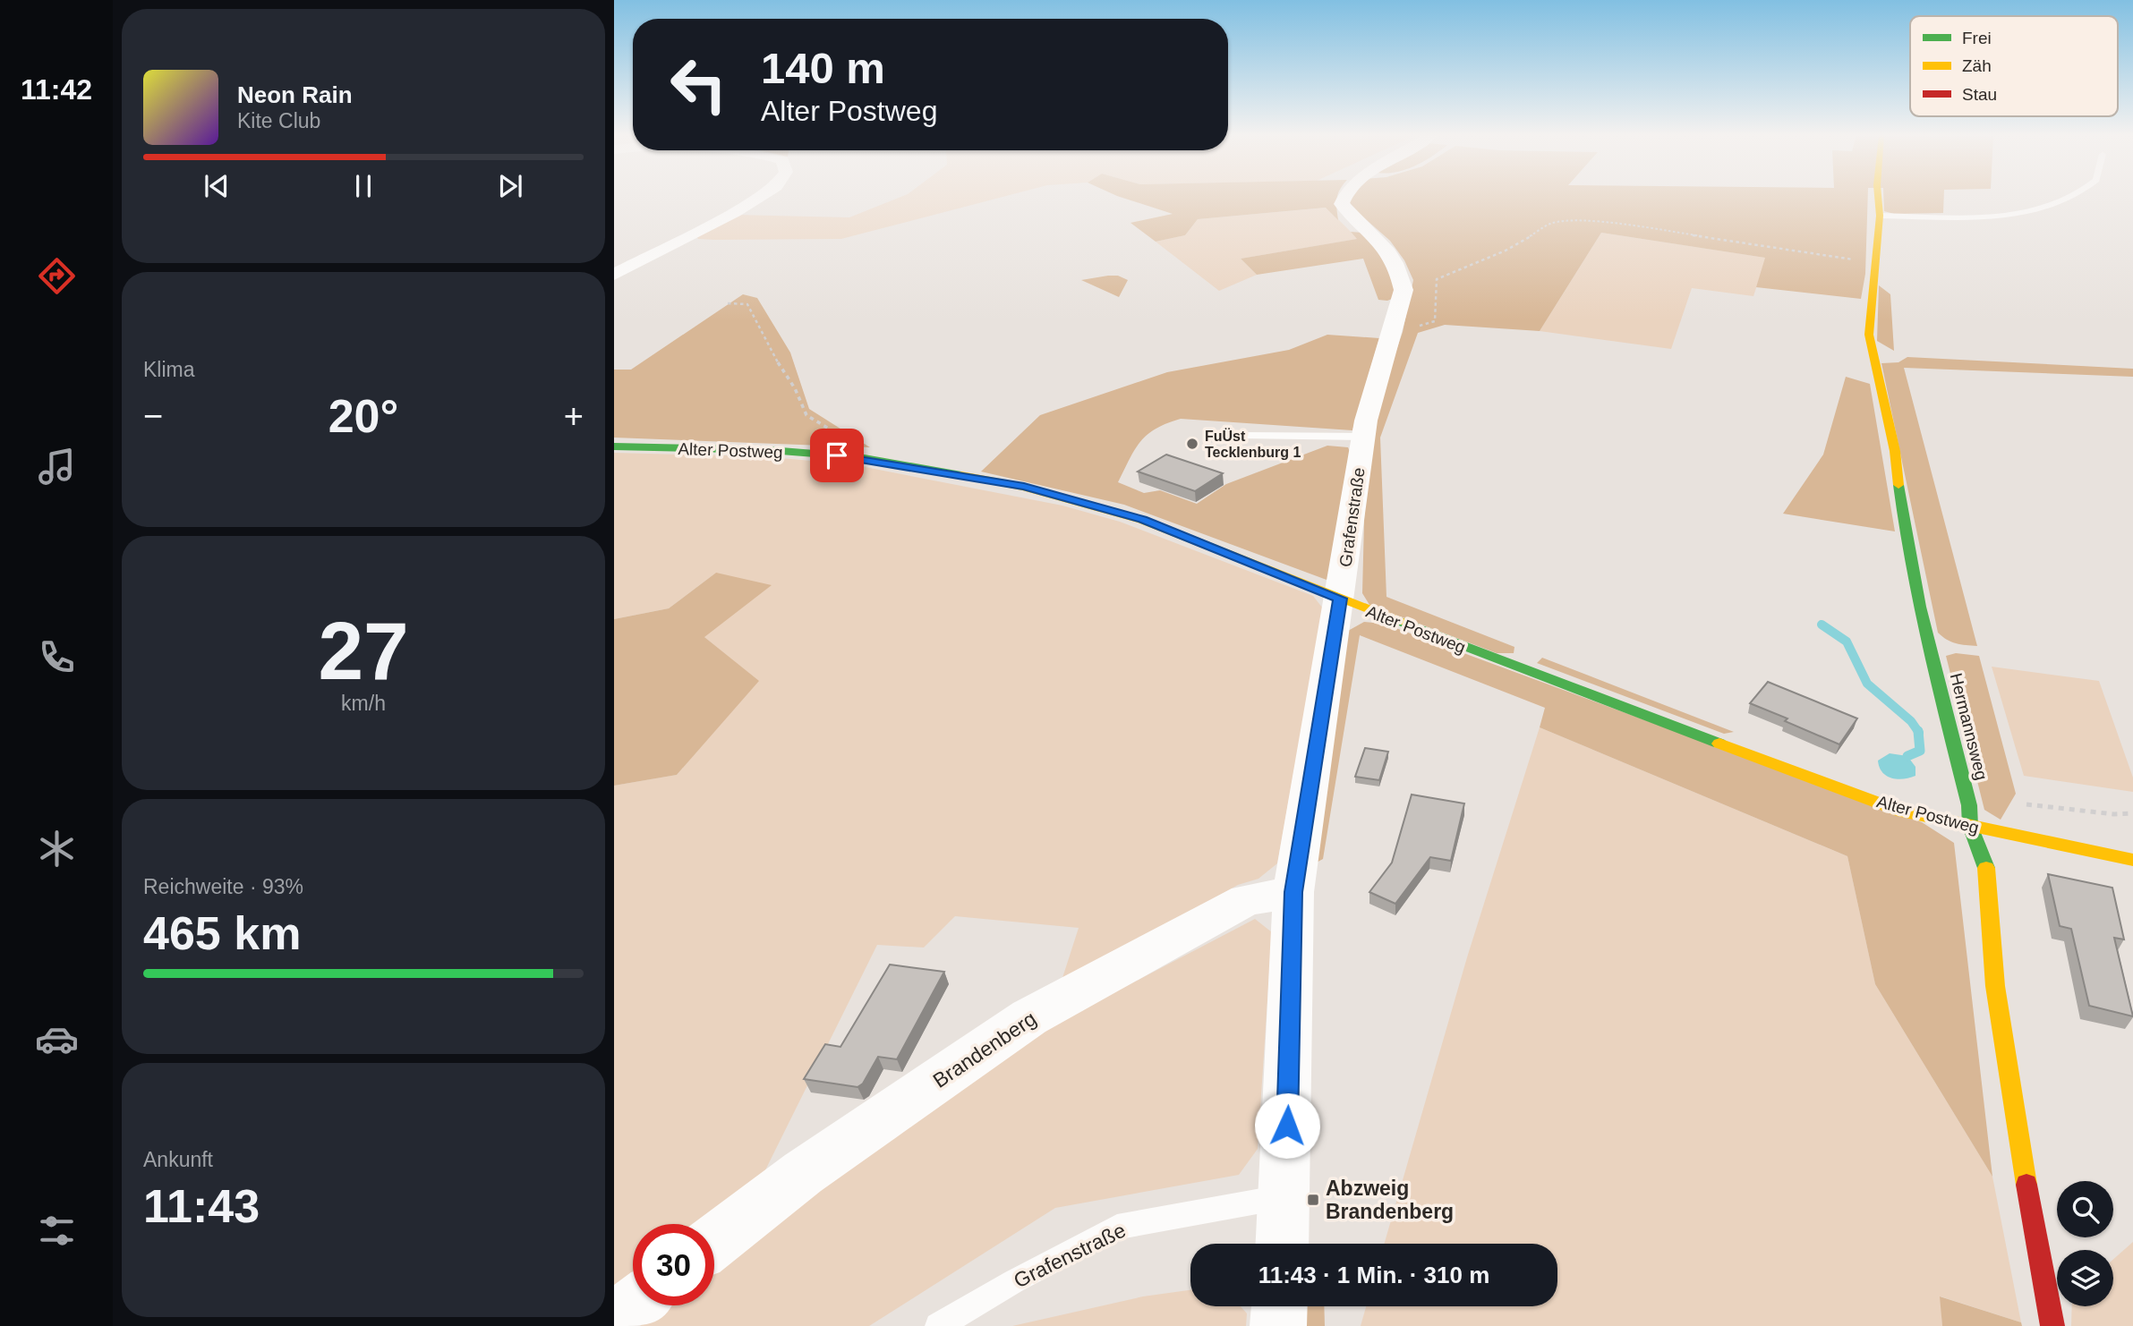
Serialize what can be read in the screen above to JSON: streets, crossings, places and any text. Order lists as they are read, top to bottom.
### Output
{
  "streets": {
    "street": [
      "Alter Postweg",
      "Grafenstraße",
      "Hermannsweg",
      "Brandenberg"
    ]
  },
  "crossings": [
    ["Alter Postweg", "Grafenstraße"],
    ["Alter Postweg", "Hermannsweg"],
    ["Grafenstraße", "Brandenberg"]
  ],
  "places": {
    "other": ["FuÜst Tecklenburg 1"],
    "transit": ["Abzweig Brandenberg"]
  },
  "legend": ["Frei", "Zäh", "Stau"],
  "page": {
    "tabs": "11:42",
    "turn": ["140 m", "Alter Postweg"],
    "song": ["Neon Rain", "Kite Club"],
    "tile": [
      "Klima",
      ["27", "km/h"],
      ["Reichweite · 93%", "465 km"],
      ["Ankunft", "11:43"]
    ],
    "heat": ["−", "20°", "+"],
    "limit": "30",
    "trip": "11:43 · 1 Min. · 310 m"
  }
}
